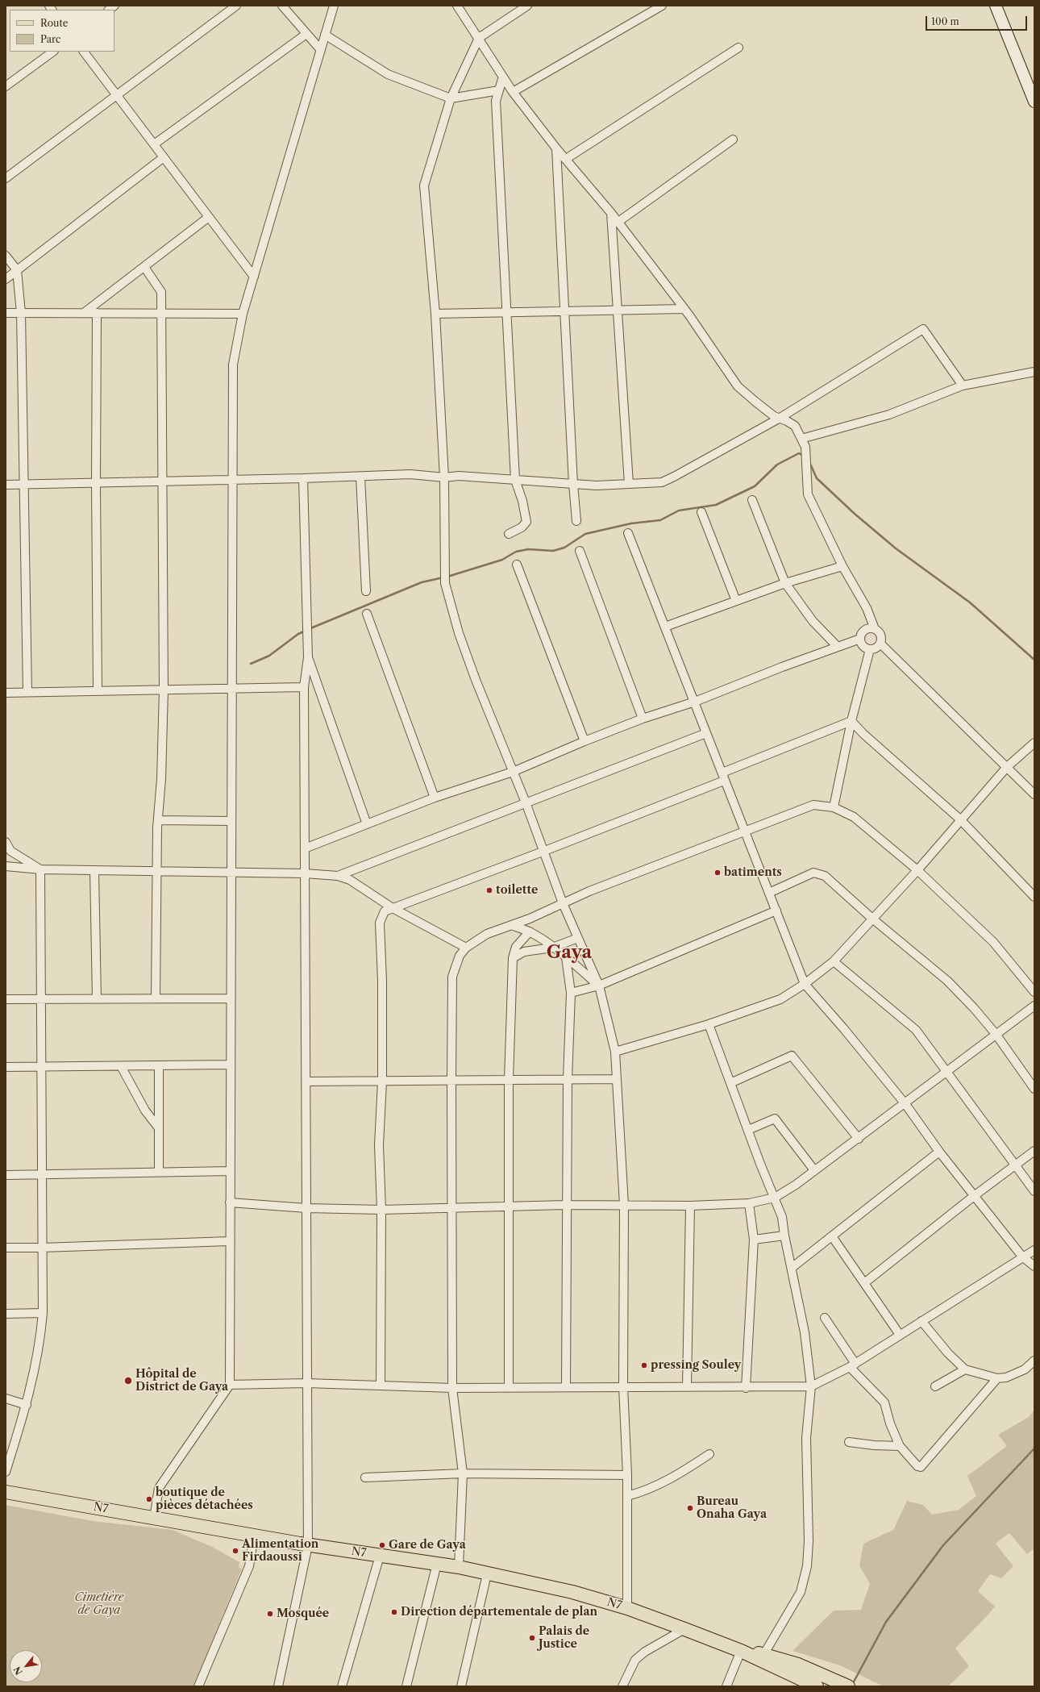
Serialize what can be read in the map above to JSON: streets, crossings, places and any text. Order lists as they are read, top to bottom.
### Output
{
  "streets": {
    "main road": ["N7"]
  },
  "districts": ["Gaya"],
  "parks": ["Cimetière de Gaya"],
  "places": [
    "batiments",
    "toilette",
    "pressing Souley",
    "Hôpital de District de Gaya",
    "boutique de pièces détachées",
    "Bureau Onaha Gaya",
    "Gare de Gaya",
    "Alimentation Firdaoussi",
    "Direction départementale de plan",
    "Mosquée",
    "Palais de Justice"
  ],
  "legend": ["Route", "Parc"],
  "scale_bar": "100 m",
  "north": "bottom left"
}
